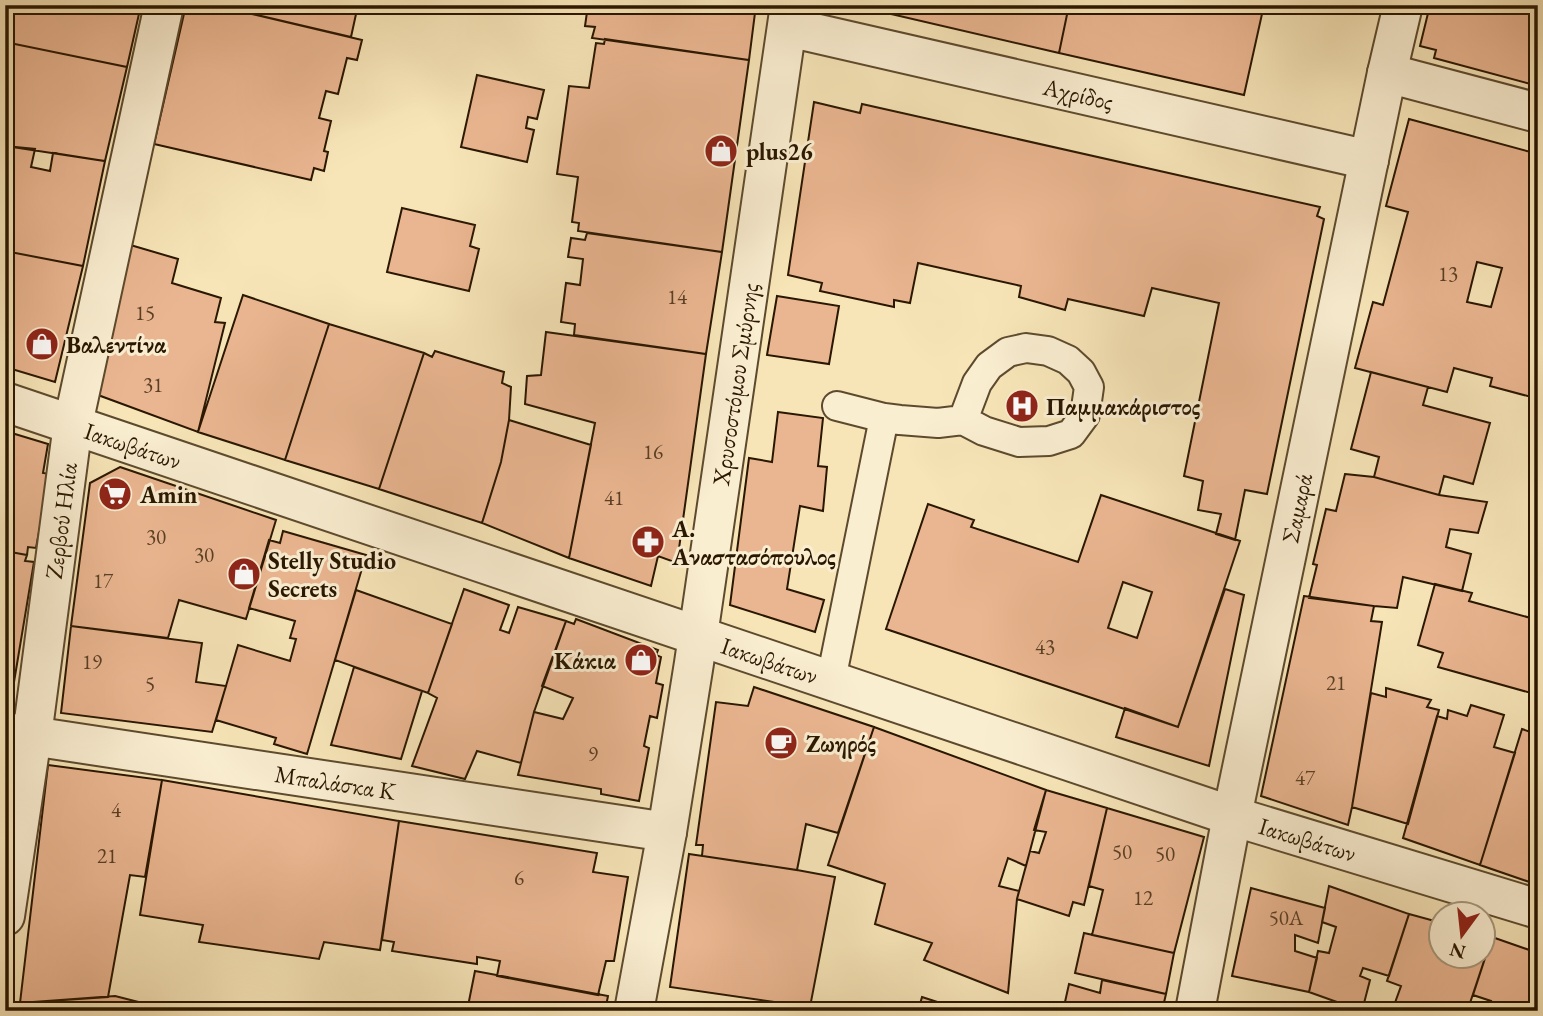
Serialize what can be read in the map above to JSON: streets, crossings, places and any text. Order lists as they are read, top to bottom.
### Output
{
  "streets": {
    "street": [
      "Αχρίδος",
      "Χρυσοστόμου Σμύρνης",
      "Ιακωβάτων",
      "Σαμαρά",
      "Ζερβού Ηλία",
      "Μπαλάσκα Κ"
    ]
  },
  "crossings": [
    ["Αχρίδος", "Χρυσοστόμου Σμύρνης"],
    ["Αχρίδος", "Σαμαρά"],
    ["Χρυσοστόμου Σμύρνης", "Ιακωβάτων"],
    ["Χρυσοστόμου Σμύρνης", "Μπαλάσκα Κ"],
    ["Ιακωβάτων", "Σαμαρά"],
    ["Ιακωβάτων", "Ζερβού Ηλία"],
    ["Ζερβού Ηλία", "Μπαλάσκα Κ"]
  ],
  "places": {
    "shop": [
      "plus26",
      "Βαλεντίνα",
      "Stelly Studio Secrets",
      "Κάκια"
    ],
    "hospital": ["Παμμακάριστος"],
    "supermarket": ["Amin"],
    "pharmacy": ["Α. Αναστασόπουλος"],
    "cafe": ["Ζωηρός"]
  },
  "house_numbers": [
    "13",
    "14",
    "15",
    "31",
    "16",
    "41",
    "30",
    "30",
    "17",
    "43",
    "19",
    "21",
    "5",
    "9",
    "47",
    "4",
    "50",
    "50",
    "21",
    "6",
    "12",
    "50Α"
  ],
  "north": "bottom"
}
